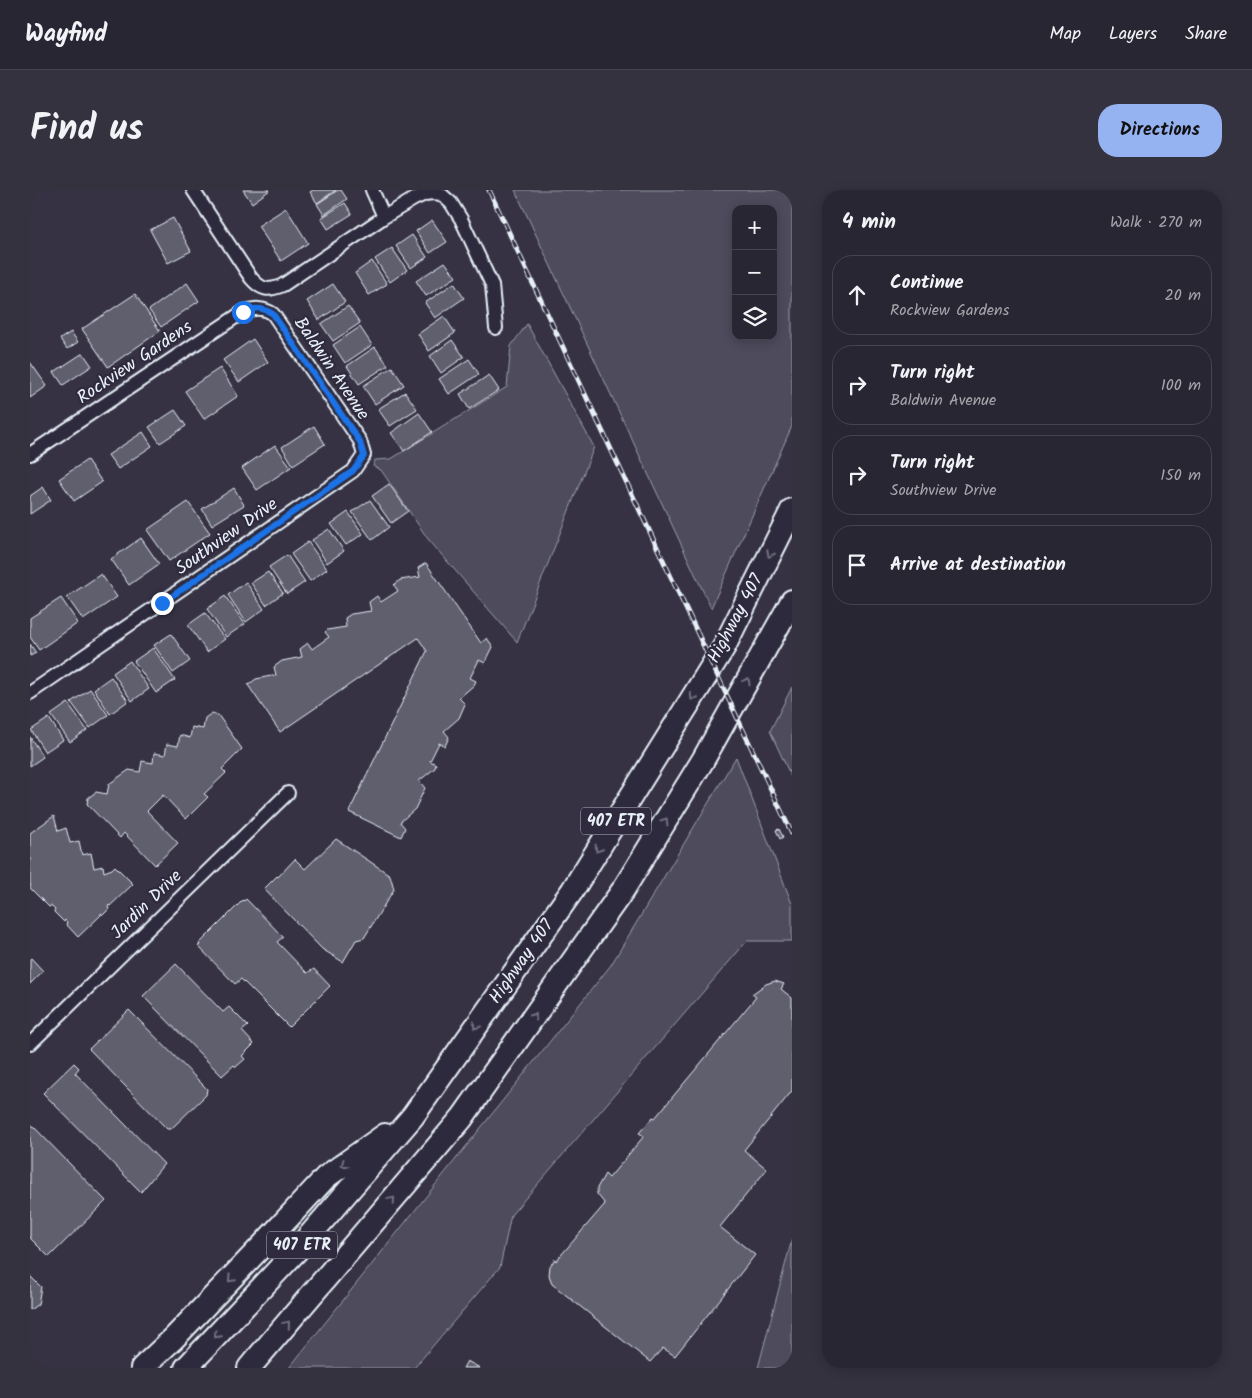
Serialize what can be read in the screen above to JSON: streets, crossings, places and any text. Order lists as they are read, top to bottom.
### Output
{
  "streets": {
    "highway": ["Highway 407", "407 ETR"],
    "street": [
      "Rockview Gardens",
      "Baldwin Avenue",
      "Southview Drive",
      "Jardin Drive"
    ]
  },
  "crossings": [
    ["Rockview Gardens", "Baldwin Avenue"],
    ["Baldwin Avenue", "Southview Drive"]
  ],
  "page": {
    "header": "Wayfind",
    "nav": ["Map", "Layers", "Share"],
    "title": "Find us",
    "buttons": "Directions",
    "heading": ["4 min", "Walk · 270 m"],
    "map_buttons": ["+", "−"],
    "list": [
      ["Continue", "Rockview Gardens", "20 m"],
      ["Turn right", "Baldwin Avenue", "100 m"],
      ["Turn right", "Southview Drive", "150 m"],
      "Arrive at destination"
    ]
  }
}
